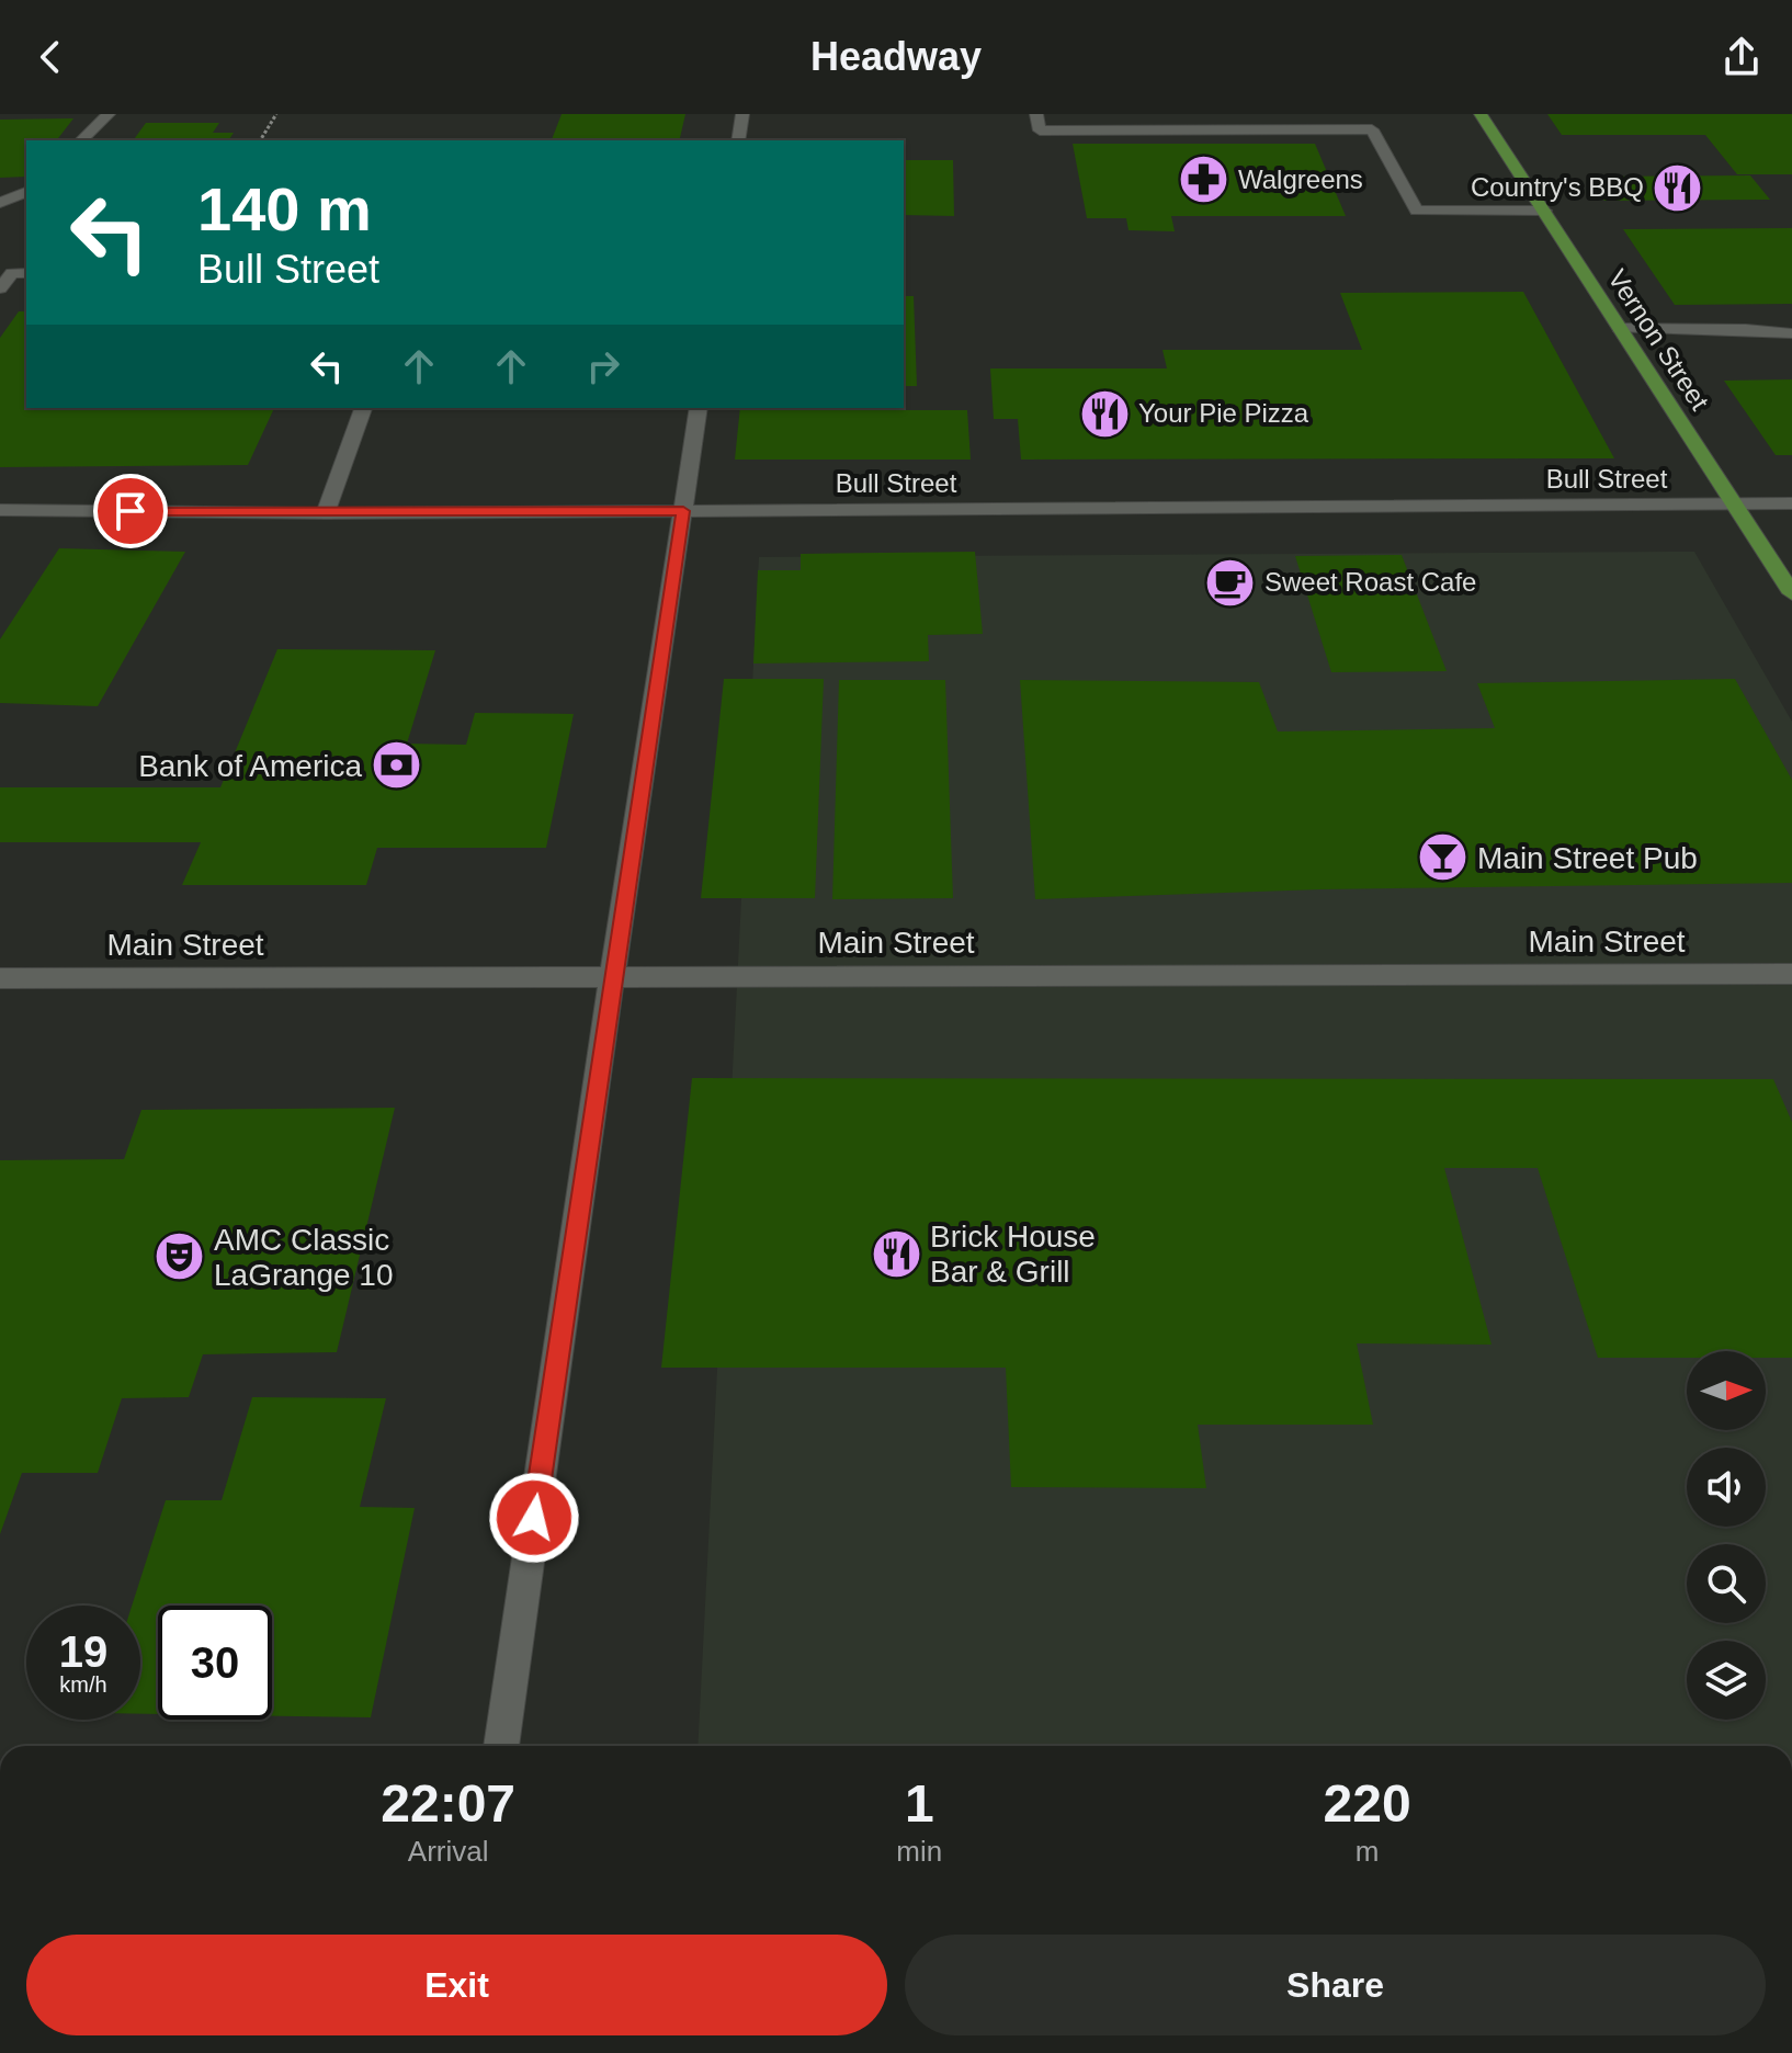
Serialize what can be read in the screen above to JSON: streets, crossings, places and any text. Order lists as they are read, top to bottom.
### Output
{
  "streets": {
    "main road": ["Vernon Street"],
    "street": ["Bull Street", "Main Street"]
  },
  "crossings": [
    ["Vernon Street", "Bull Street"]
  ],
  "places": {
    "pharmacy": ["Walgreens"],
    "restaurant": ["Country's BBQ", "Your Pie Pizza", "Brick House Bar & Grill"],
    "cafe": ["Sweet Roast Cafe"],
    "bank": ["Bank of America"],
    "bar": ["Main Street Pub"],
    "theatre": ["AMC Classic LaGrange 10"]
  },
  "north": "right",
  "page": {
    "header": "Headway",
    "turn": ["140 m", "Bull Street"],
    "speed": "19 km/h",
    "limit": "30",
    "eta": [
      "22:07",
      "Arrival",
      "1",
      "min",
      "220",
      "m"
    ],
    "buttons": ["Exit", "Share"]
  }
}
